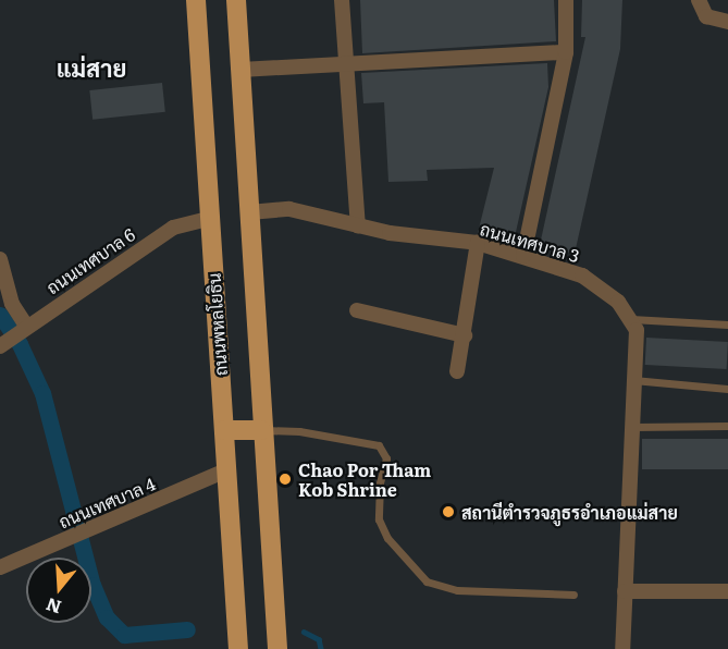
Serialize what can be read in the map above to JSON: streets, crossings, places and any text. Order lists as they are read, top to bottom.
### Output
{
  "streets": {
    "main road": ["ถนนพหลโยธิน"],
    "street": ["ถนนเทศบาล 3", "ถนนเทศบาล 6", "ถนนเทศบาล 4"]
  },
  "crossings": [
    ["ถนนเทศบาล 6", "ถนนพหลโยธิน"],
    ["ถนนพหลโยธิน", "ถนนเทศบาล 4"]
  ],
  "districts": ["แม่สาย"],
  "places": ["Chao Por Tham Kob Shrine", "สถานีตำรวจภูธรอำเภอแม่สาย"],
  "north": "bottom"
}
